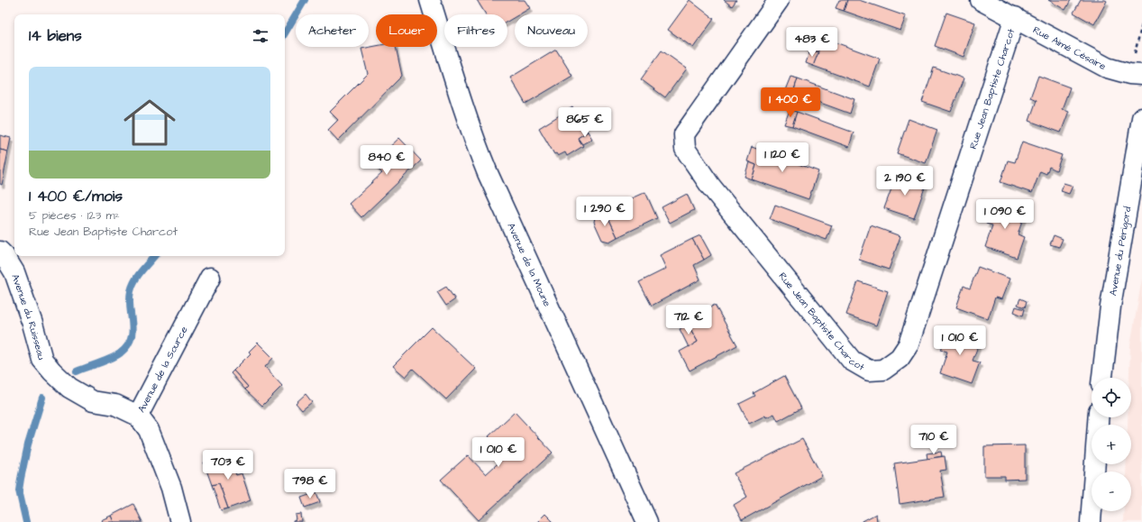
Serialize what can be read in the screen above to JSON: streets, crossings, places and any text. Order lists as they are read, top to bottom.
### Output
{
  "streets": {
    "street": [
      "Rue Aimé Césaire",
      "Rue Jean Baptiste Charcot",
      "Avenue du Périgord",
      "Avenue de la Moune",
      "Avenue du Ruisseau",
      "Avenue de la Source"
    ]
  },
  "crossings": [
    ["Rue Aimé Césaire", "Rue Jean Baptiste Charcot"],
    ["Avenue du Ruisseau", "Avenue de la Source"]
  ],
  "page": {
    "chip": [
      "Acheter",
      "Louer",
      "Filtres",
      "Nouveau"
    ],
    "heading": "14 biens",
    "price": [
      "483 €",
      "1 400 €",
      "865 €",
      "1 120 €",
      "840 €",
      "2 190 €",
      "1 290 €",
      "1 090 €",
      "712 €",
      "1 010 €",
      "710 €",
      "1 010 €",
      "703 €",
      "798 €"
    ],
    "list": [
      {
        "name": "1 400 €/mois",
        "note": "5 pièces · 123 m² · Rue Jean Baptiste Charcot"
      }
    ],
    "map_buttons": ["+", "−"]
  }
}
